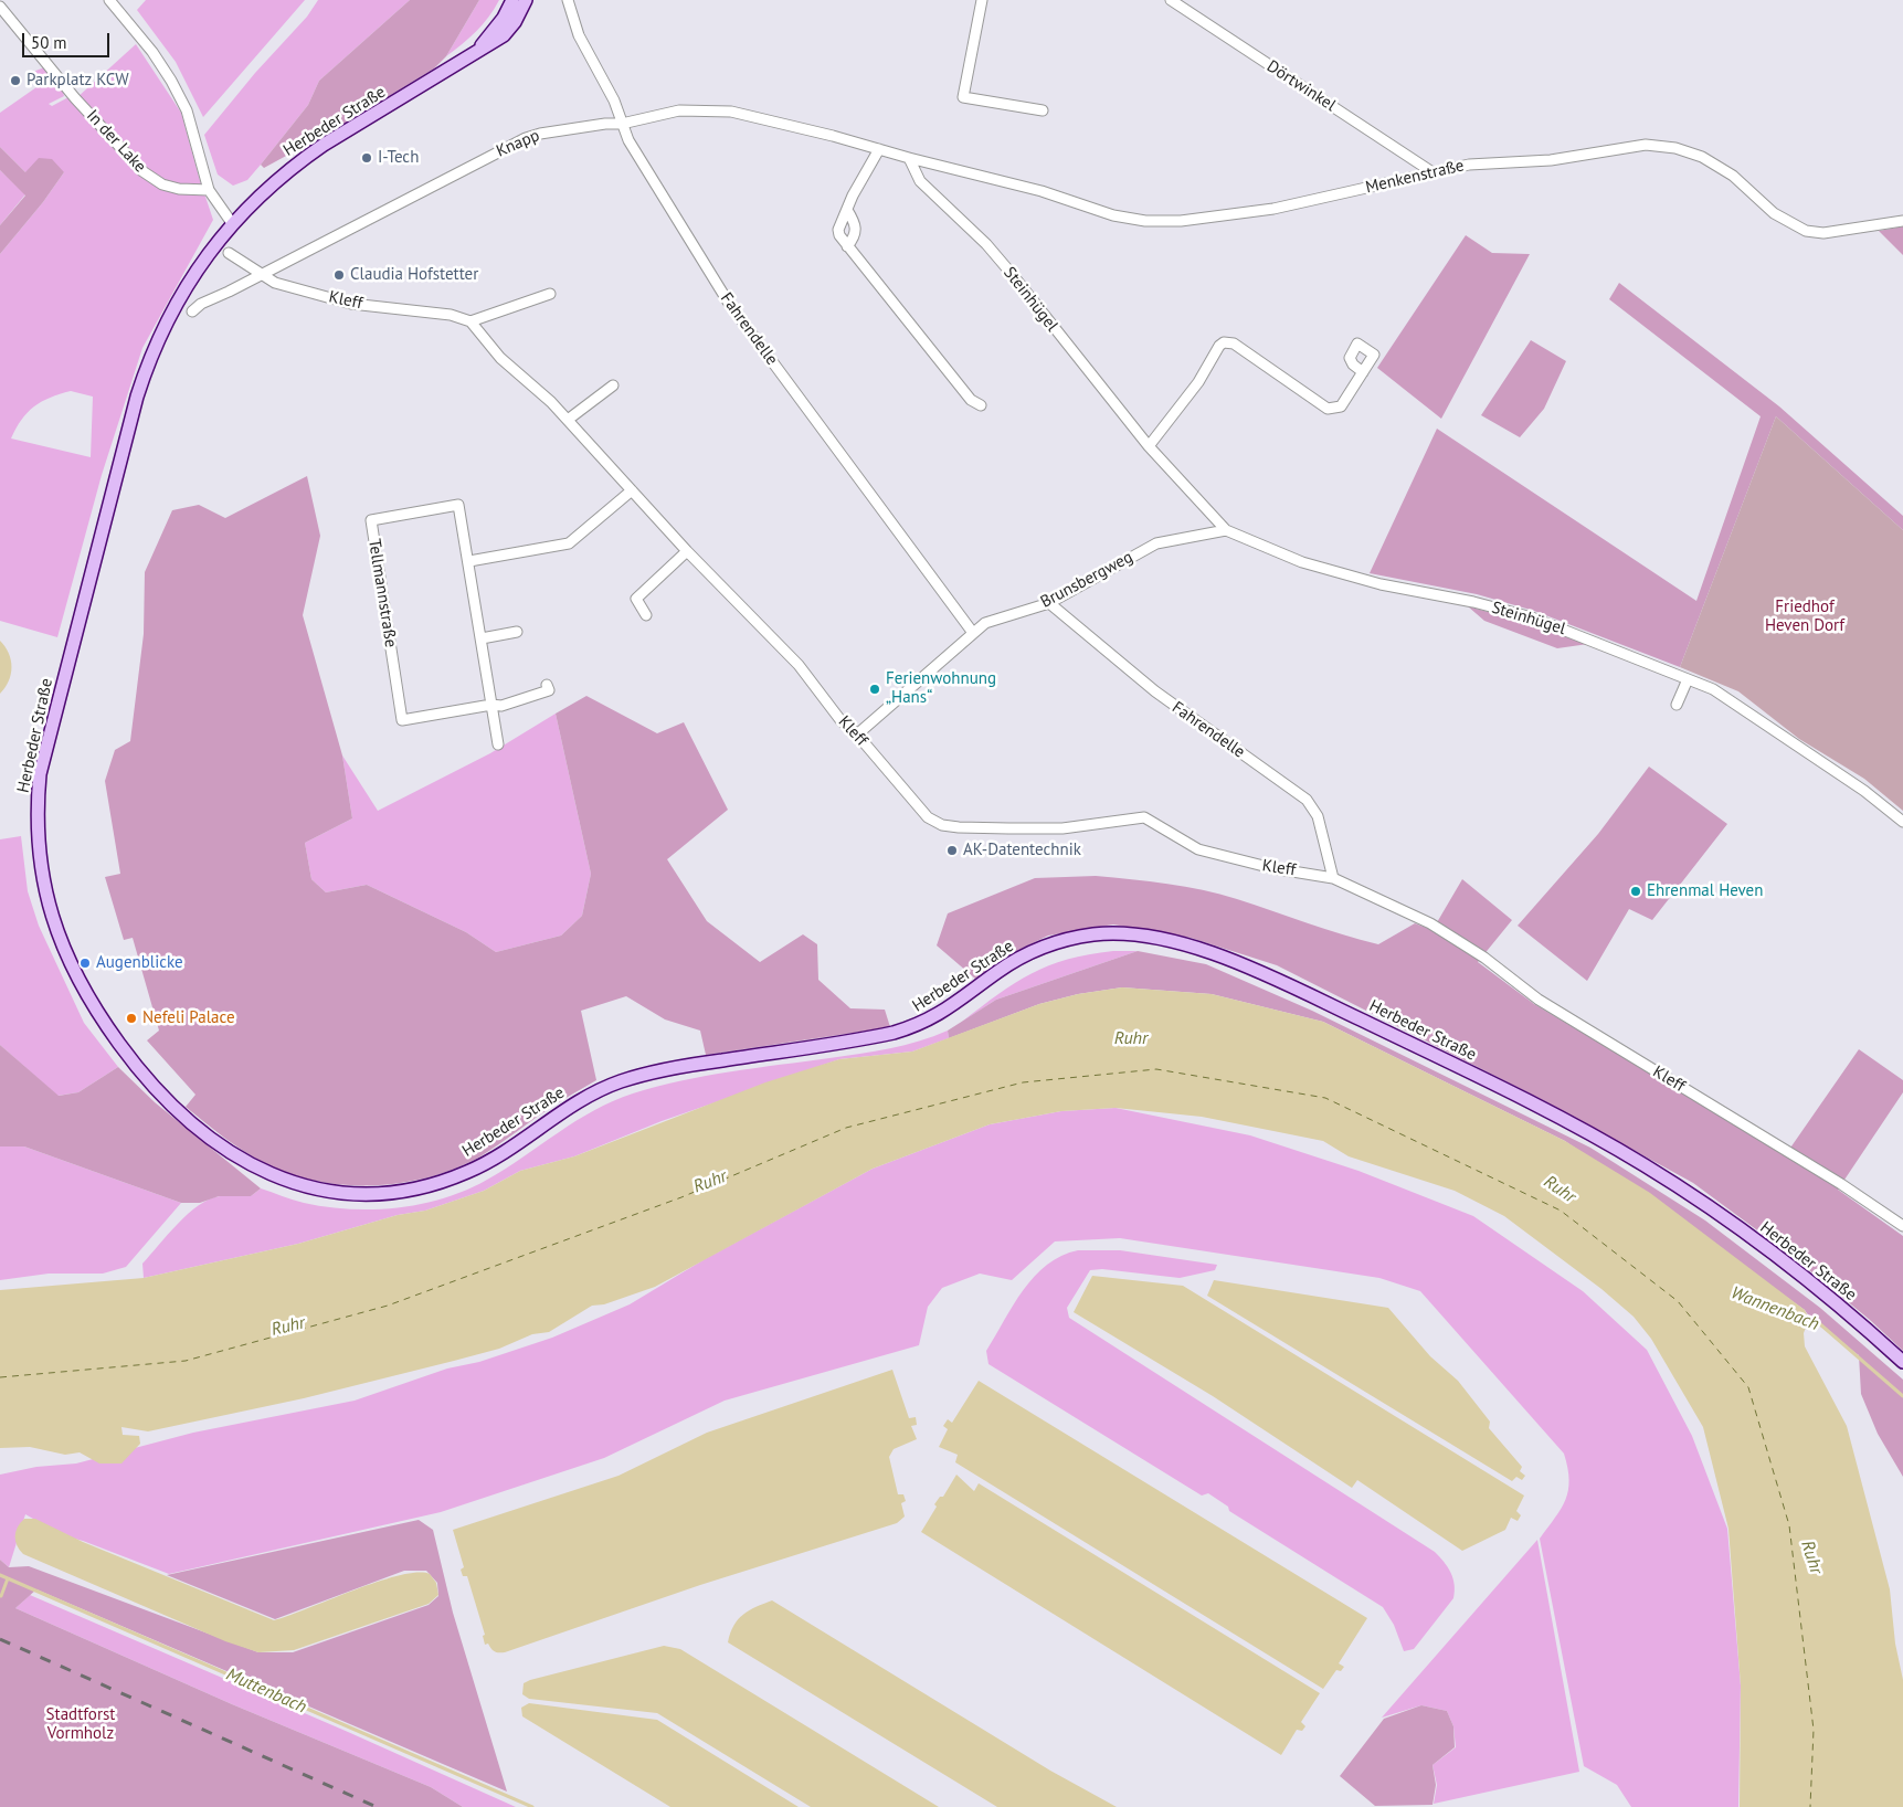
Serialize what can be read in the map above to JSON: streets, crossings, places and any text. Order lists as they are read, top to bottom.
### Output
{
  "streets": {
    "main road": ["Herbeder Straße"],
    "street": [
      "Dörtwinkel",
      "In der Lake",
      "Knapp",
      "Menkenstraße",
      "Steinhügel",
      "Kleff",
      "Fahrendelle",
      "Brunsbergweg",
      "Tellmannstraße"
    ]
  },
  "crossings": [
    ["Dörtwinkel", "Menkenstraße"],
    ["Knapp", "Menkenstraße"],
    ["Knapp", "Steinhügel"],
    ["Knapp", "Kleff"],
    ["Knapp", "Fahrendelle"],
    ["Menkenstraße", "Steinhügel"],
    ["Steinhügel", "Brunsbergweg"],
    ["Kleff", "Fahrendelle"],
    ["Kleff", "Brunsbergweg"],
    ["Fahrendelle", "Brunsbergweg"]
  ],
  "water": ["Ruhr", "Wannenbach", "Muttenbach"],
  "parks": ["Friedhof Heven Dorf", "Stadtforst Vormholz"],
  "places": [
    "Parkplatz KCW",
    "I-Tech",
    "Claudia Hofstetter",
    "Ferienwohnung „Hans“",
    "AK-Datentechnik",
    "Ehrenmal Heven",
    "Augenblicke",
    "Nefeli Palace"
  ],
  "scale_bar": "50 m"
}
